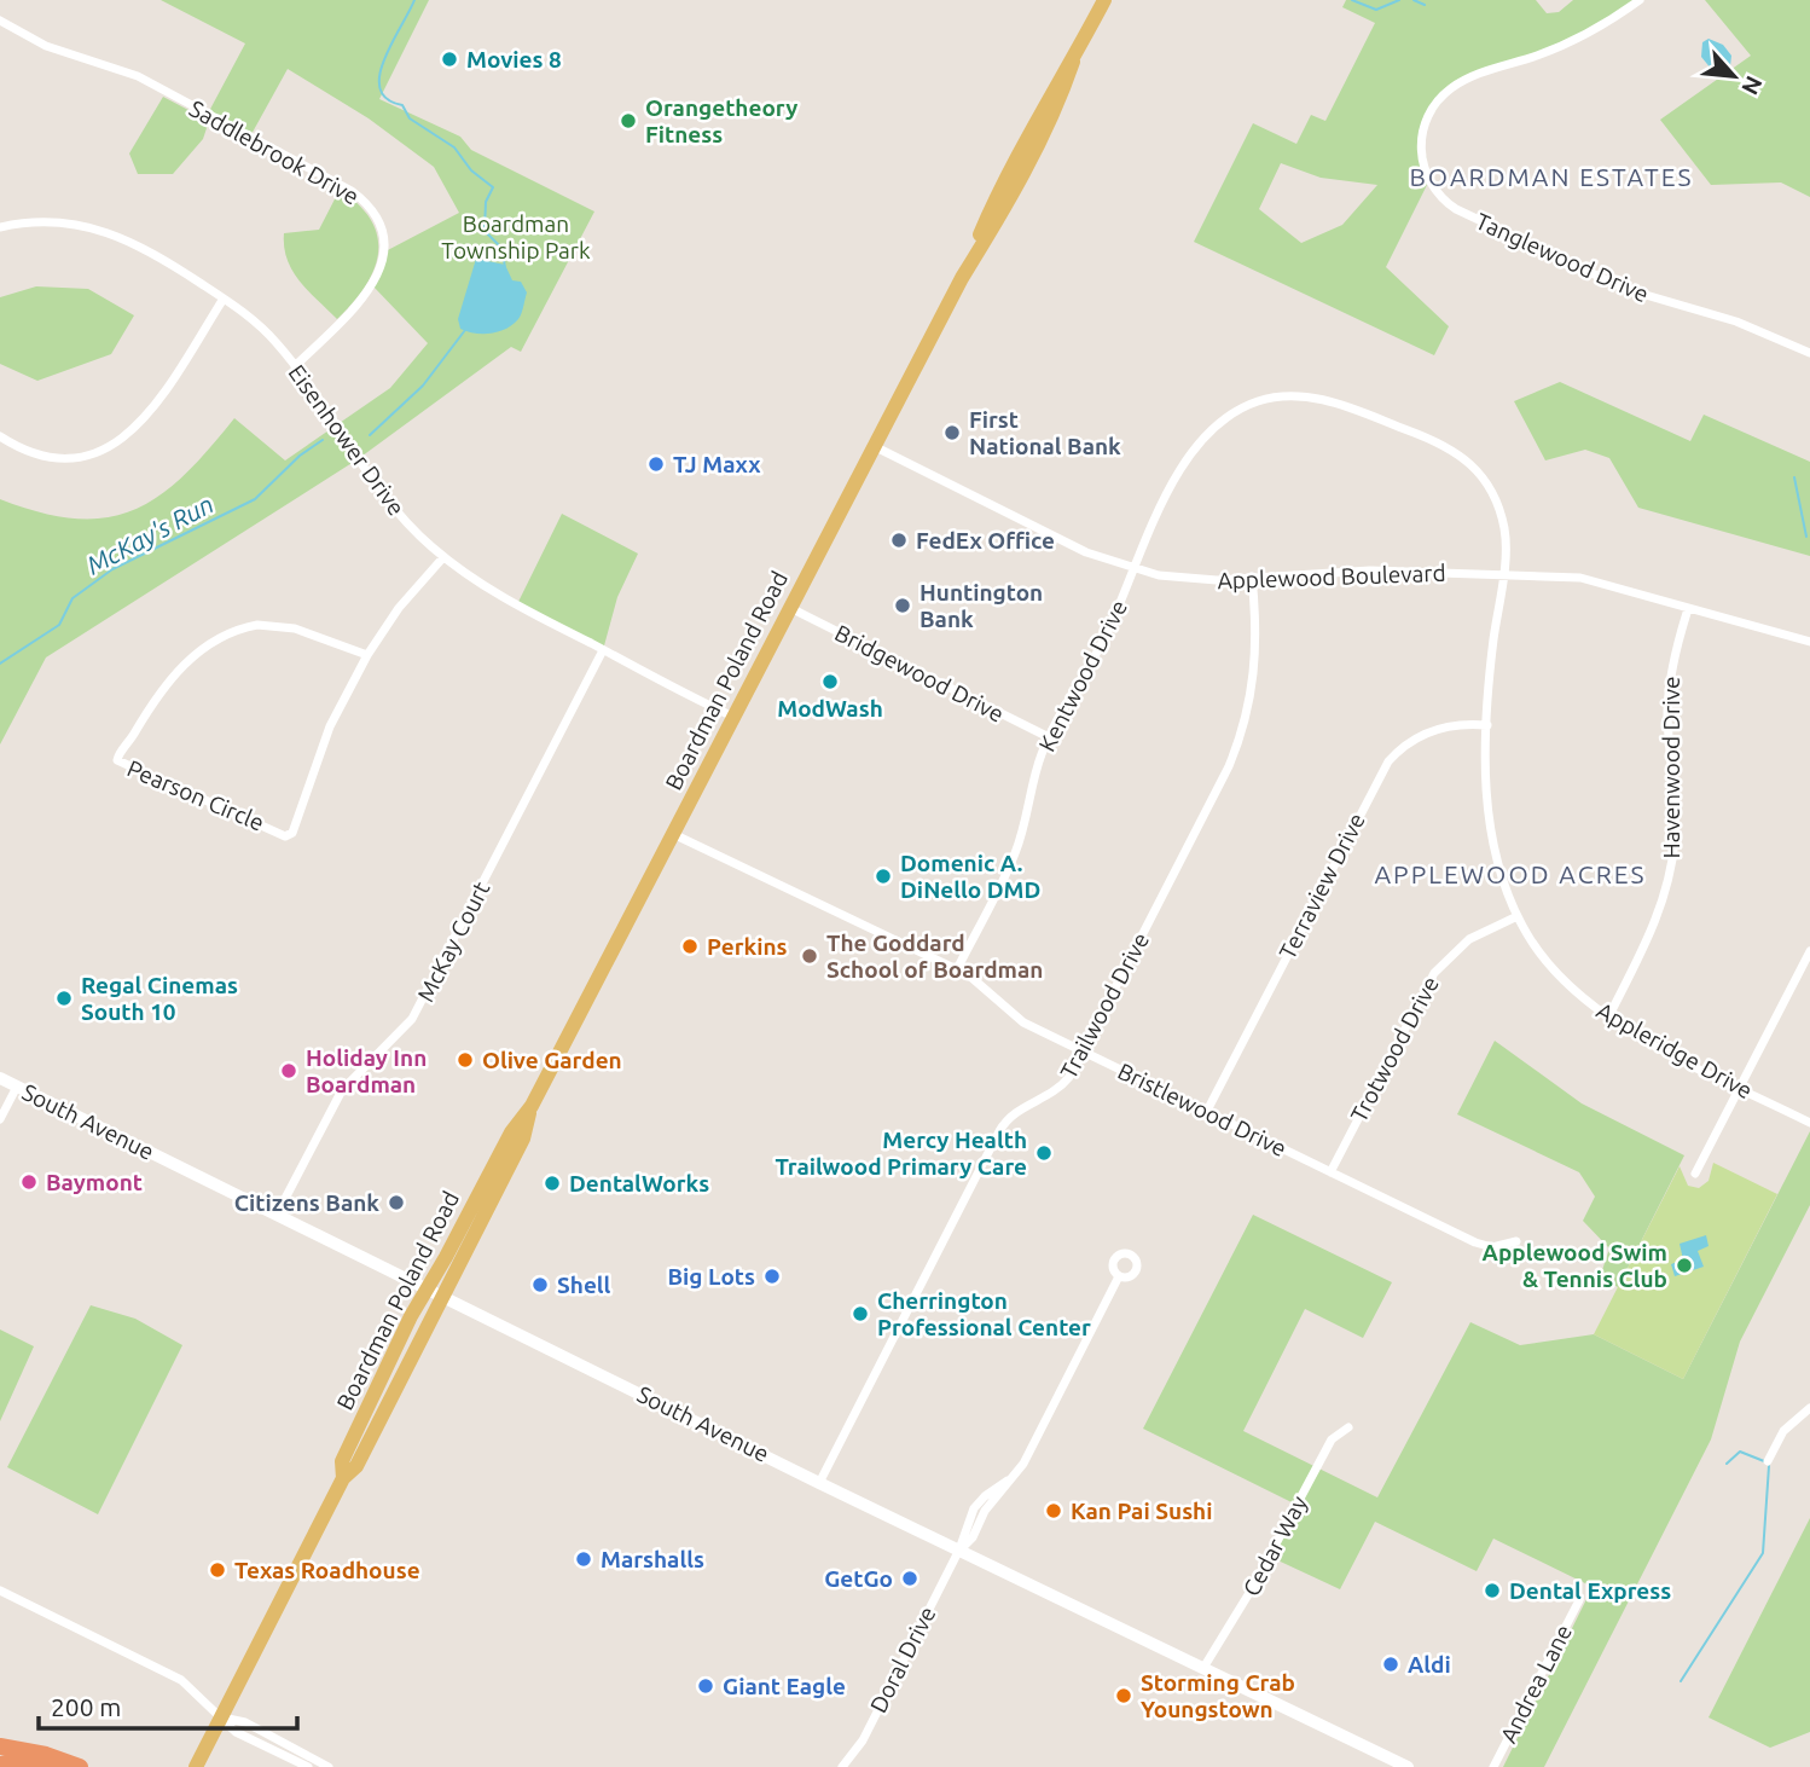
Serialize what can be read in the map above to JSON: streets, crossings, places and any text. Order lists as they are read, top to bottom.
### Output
{
  "streets": {
    "main road": ["Boardman Poland Road", "South Avenue"],
    "street": [
      "Saddlebrook Drive",
      "Tanglewood Drive",
      "Eisenhower Drive",
      "Applewood Boulevard",
      "Bridgewood Drive",
      "Kentwood Drive",
      "Havenwood Drive",
      "Pearson Circle",
      "Terraview Drive",
      "McKay Court",
      "Trailwood Drive",
      "Trotwood Drive",
      "Appleridge Drive",
      "Bristlewood Drive",
      "Cedar Way",
      "Doral Drive",
      "Andrea Lane"
    ]
  },
  "crossings": [
    ["Saddlebrook Drive", "Eisenhower Drive"],
    ["Eisenhower Drive", "Boardman Poland Road"],
    ["Eisenhower Drive", "Pearson Circle"],
    ["Eisenhower Drive", "McKay Court"],
    ["Applewood Boulevard", "Kentwood Drive"],
    ["Applewood Boulevard", "Boardman Poland Road"],
    ["Applewood Boulevard", "Havenwood Drive"],
    ["Applewood Boulevard", "Trailwood Drive"],
    ["Applewood Boulevard", "Appleridge Drive"],
    ["Bridgewood Drive", "Kentwood Drive"],
    ["Bridgewood Drive", "Boardman Poland Road"],
    ["Kentwood Drive", "Appleridge Drive"],
    ["Kentwood Drive", "Bristlewood Drive"],
    ["Boardman Poland Road", "Bristlewood Drive"],
    ["Boardman Poland Road", "South Avenue"],
    ["Havenwood Drive", "Appleridge Drive"],
    ["Terraview Drive", "Appleridge Drive"],
    ["Terraview Drive", "Bristlewood Drive"],
    ["McKay Court", "South Avenue"],
    ["Trailwood Drive", "Bristlewood Drive"],
    ["Trailwood Drive", "South Avenue"],
    ["Trotwood Drive", "Appleridge Drive"],
    ["Trotwood Drive", "Bristlewood Drive"],
    ["South Avenue", "Cedar Way"],
    ["South Avenue", "Doral Drive"]
  ],
  "districts": ["BOARDMAN ESTATES", "APPLEWOOD ACRES"],
  "water": ["McKay's Run"],
  "parks": ["Boardman Township Park"],
  "places": [
    "Movies 8",
    "Orangetheory Fitness",
    "First National Bank",
    "TJ Maxx",
    "FedEx Office",
    "Huntington Bank",
    "ModWash",
    "Domenic A. DiNello DMD",
    "Perkins",
    "The Goddard School of Boardman",
    "Regal Cinemas South 10",
    "Olive Garden",
    "Holiday Inn Boardman",
    "Mercy Health Trailwood Primary Care",
    "Baymont",
    "DentalWorks",
    "Citizens Bank",
    "Applewood Swim & Tennis Club",
    "Big Lots",
    "Shell",
    "Cherrington Professional Center",
    "Kan Pai Sushi",
    "Marshalls",
    "Texas Roadhouse",
    "GetGo",
    "Dental Express",
    "Aldi",
    "Giant Eagle",
    "Storming Crab Youngstown"
  ],
  "scale_bar": "200 m",
  "north": "bottom right"
}
